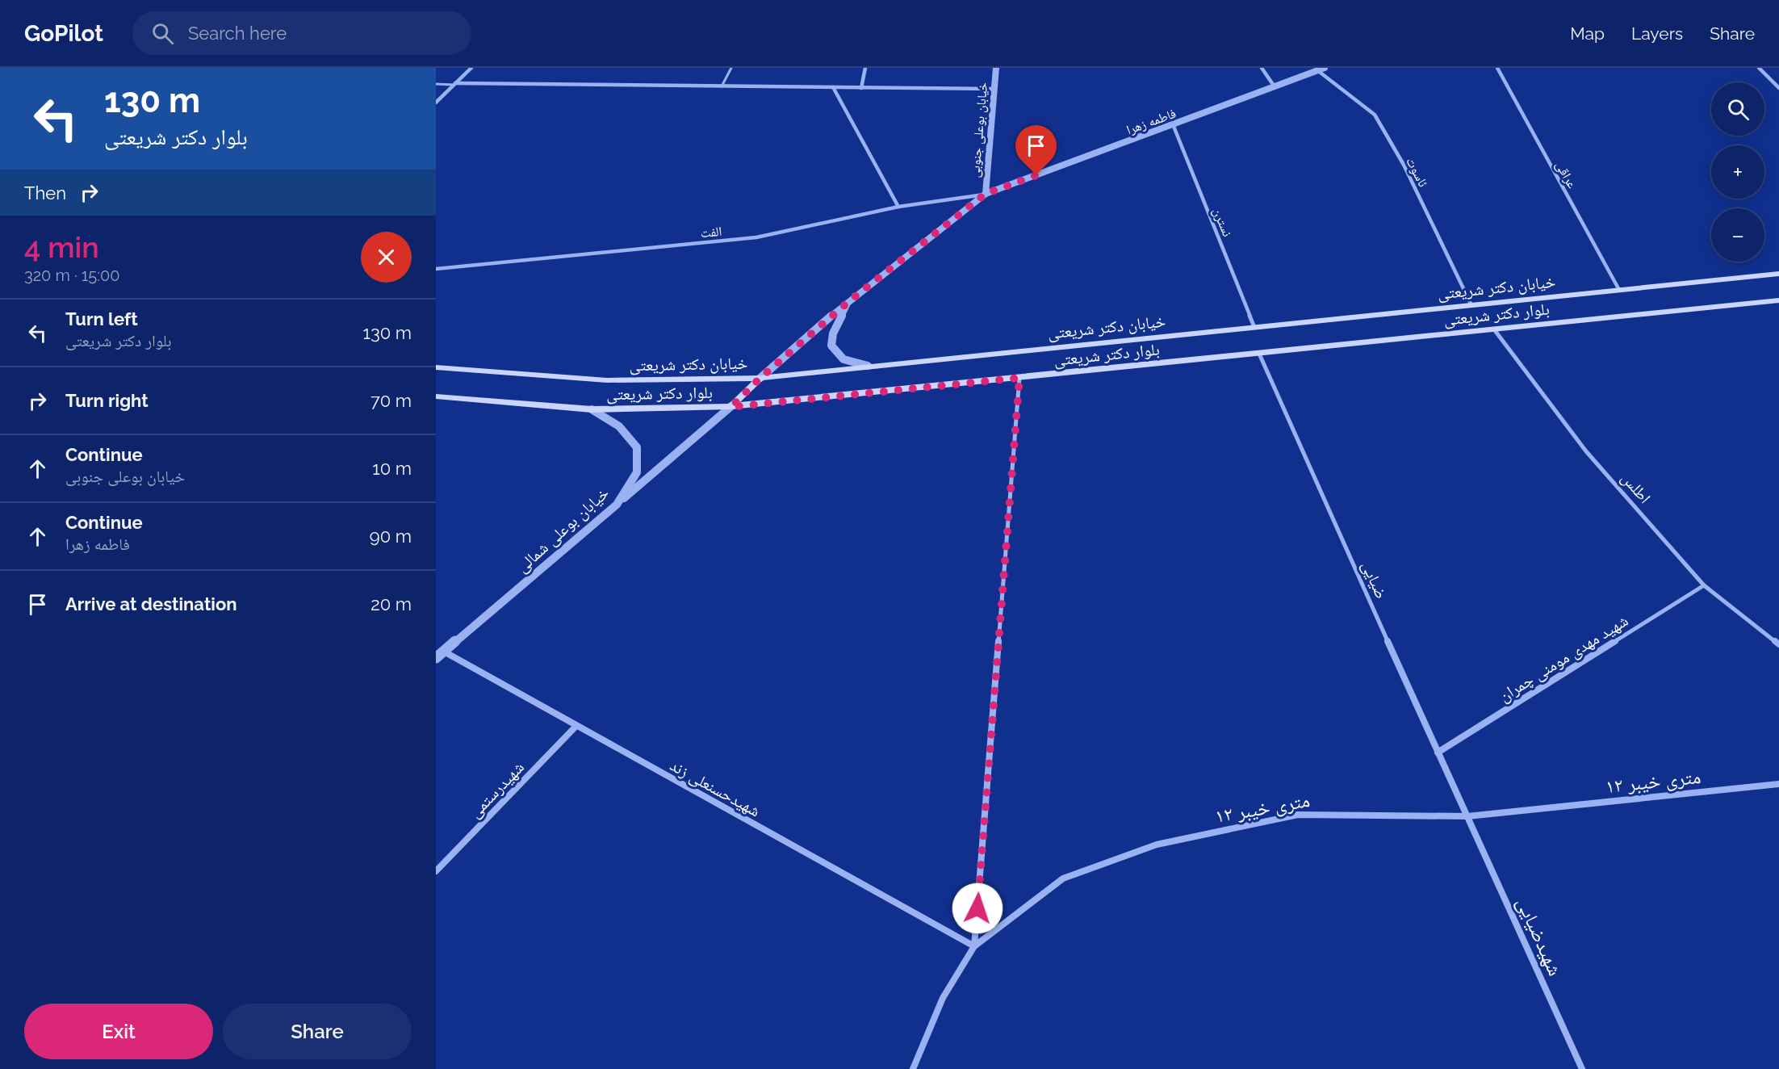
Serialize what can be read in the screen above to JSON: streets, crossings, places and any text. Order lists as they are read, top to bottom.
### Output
{
  "streets": {
    "main road": ["خیابان دکتر شریعتی", "بلوار دکتر شریعتی"],
    "street": [
      "فاطمه زهرا",
      "خیابان بوعلی جنوبی",
      "ئاسوت",
      "عراقی",
      "نسترن",
      "الفت",
      "اطلس",
      "خیابان بوعلی شمالی",
      "ضیایی",
      "شهید مهدی مومنی چمران",
      "۱۲ متری خیبر",
      "شهیدحسنعلی زند",
      "شهیدرستمی",
      "شهیدضیایی"
    ]
  },
  "crossings": [
    ["فاطمه زهرا", "خیابان بوعلی جنوبی"],
    ["فاطمه زهرا", "ئاسوت"],
    ["فاطمه زهرا", "نسترن"],
    ["فاطمه زهرا", "الفت"],
    ["خیابان بوعلی جنوبی", "الفت"],
    ["خیابان بوعلی جنوبی", "خیابان دکتر شریعتی"],
    ["ئاسوت", "خیابان دکتر شریعتی"],
    ["عراقی", "خیابان دکتر شریعتی"],
    ["نسترن", "خیابان دکتر شریعتی"],
    ["بلوار دکتر شریعتی", "اطلس"],
    ["بلوار دکتر شریعتی", "خیابان بوعلی شمالی"],
    ["بلوار دکتر شریعتی", "ضیایی"],
    ["اطلس", "شهید مهدی مومنی چمران"],
    ["خیابان بوعلی شمالی", "شهیدحسنعلی زند"],
    ["ضیایی", "شهید مهدی مومنی چمران"],
    ["ضیایی", "۱۲ متری خیبر"],
    ["ضیایی", "شهیدضیایی"],
    ["۱۲ متری خیبر", "شهیدحسنعلی زند"],
    ["۱۲ متری خیبر", "شهیدضیایی"],
    ["شهیدحسنعلی زند", "شهیدرستمی"]
  ],
  "page": {
    "header": "GoPilot",
    "search": "Search here",
    "nav": ["Map", "Layers", "Share"],
    "turn": ["130 m", "بلوار دکتر شریعتی"],
    "map_buttons": ["+", "−"],
    "then": "Then",
    "heading": ["4 min", "320 m · 15:00"],
    "list": [
      {
        "name": "Turn left",
        "note": "بلوار دکتر شریعتی",
        "value": "130 m"
      },
      {
        "name": "Turn right",
        "value": "70 m"
      },
      {
        "name": "Continue",
        "note": "خیابان بوعلی جنوبی",
        "value": "10 m"
      },
      {
        "name": "Continue",
        "note": "فاطمه زهرا",
        "value": "90 m"
      },
      {
        "name": "Arrive at destination",
        "value": "20 m"
      }
    ],
    "buttons": ["Exit", "Share"]
  }
}
